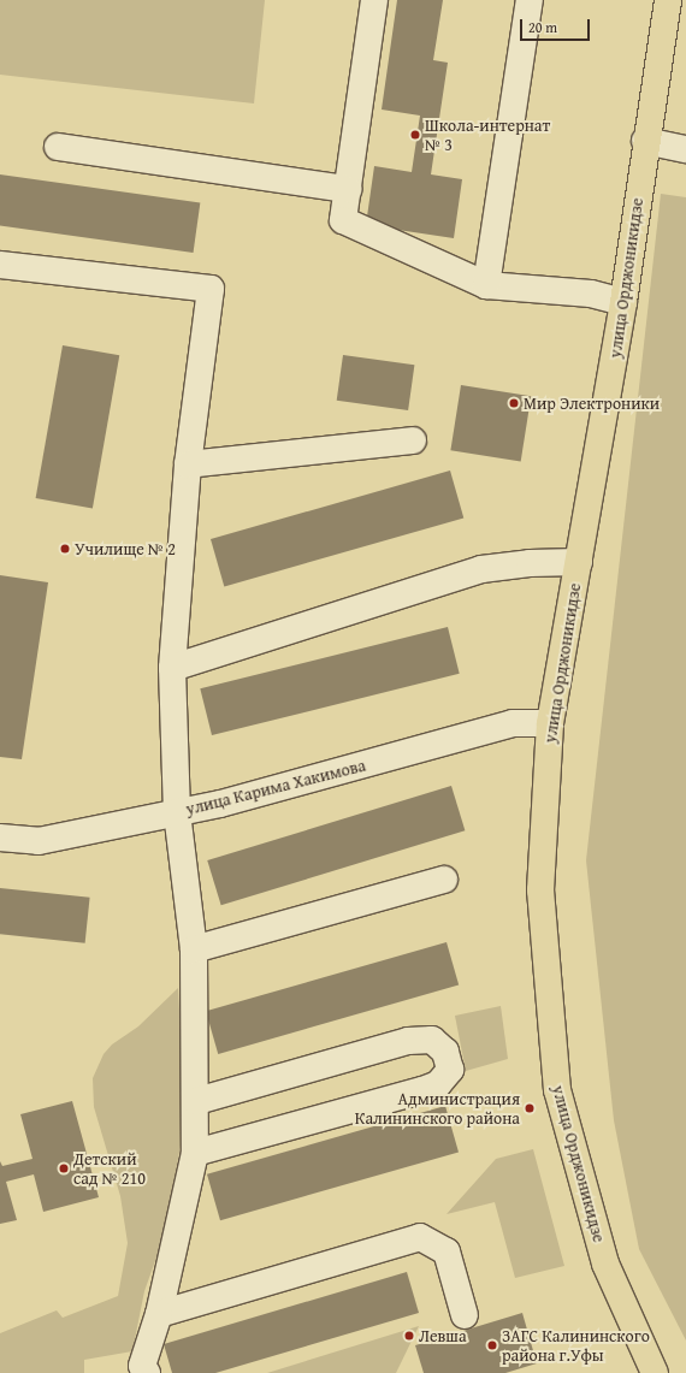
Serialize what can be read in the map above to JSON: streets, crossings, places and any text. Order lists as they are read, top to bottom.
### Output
{
  "streets": {
    "main road": ["улица Орджоникидзе"],
    "street": ["улица Карима Хакимова"]
  },
  "crossings": [
    ["улица Орджоникидзе", "улица Карима Хакимова"]
  ],
  "places": [
    "Школа-интернат № 3",
    "Мир Электроники",
    "Училище № 2",
    "Администрация Калининского района",
    "Детский сад № 210",
    "Левша",
    "ЗАГС Калининского района г.Уфы"
  ],
  "scale_bar": "20 m"
}
